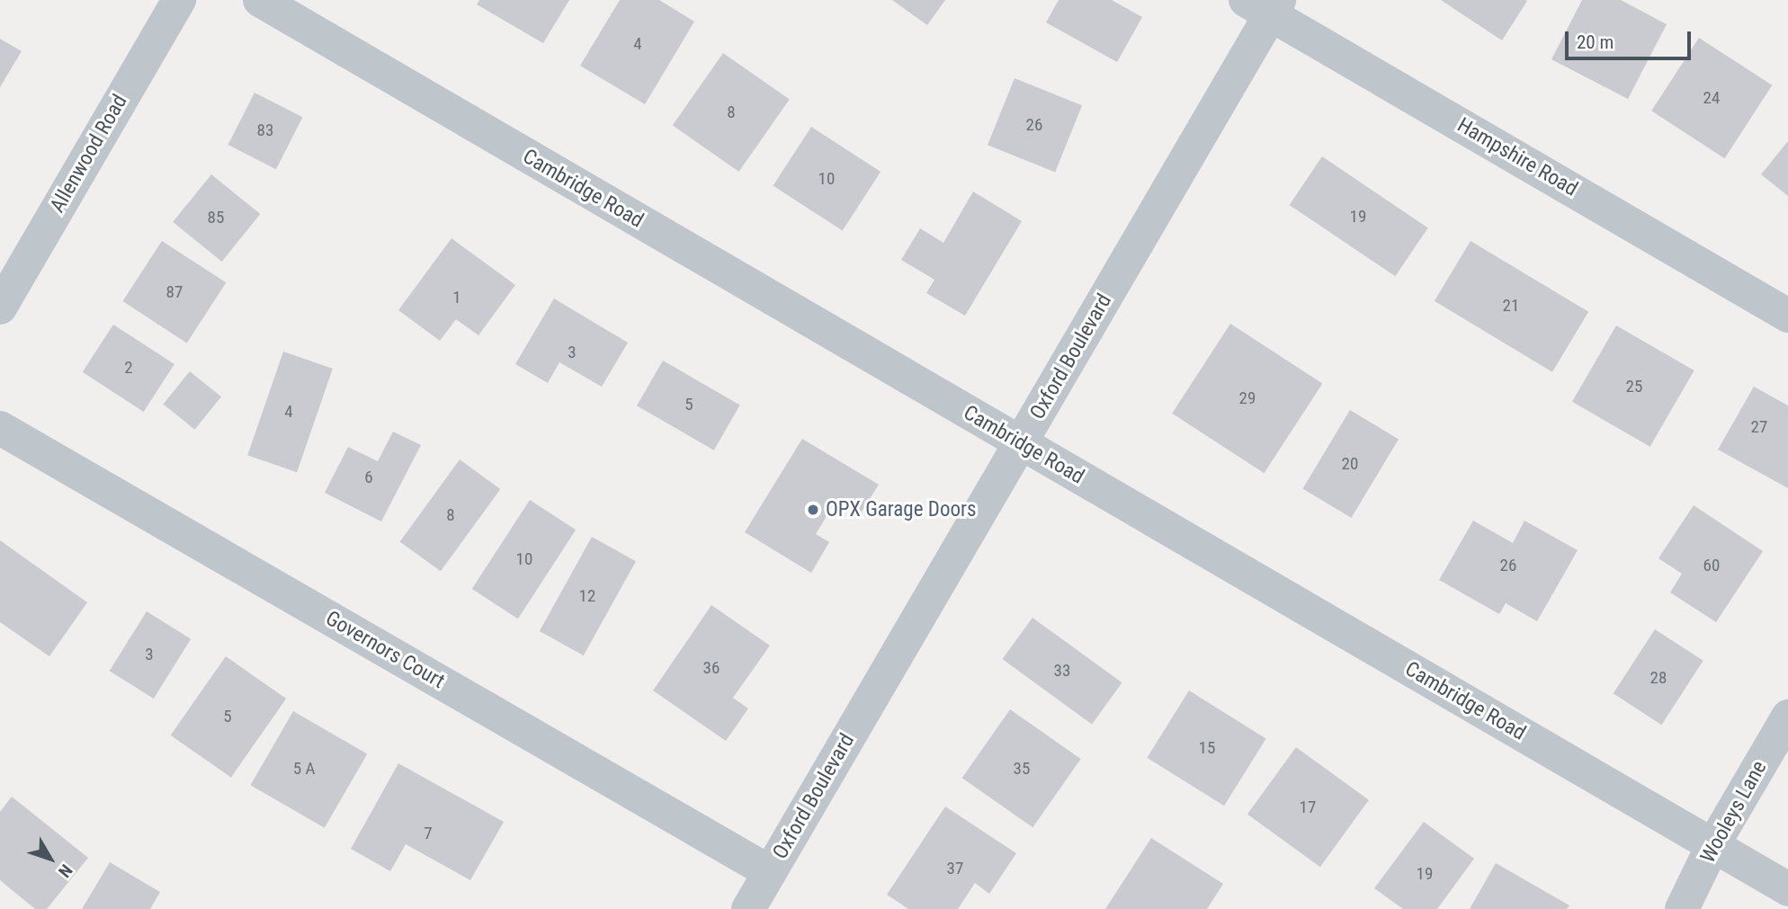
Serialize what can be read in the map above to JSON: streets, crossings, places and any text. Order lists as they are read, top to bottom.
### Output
{
  "streets": {
    "street": [
      "Allenwood Road",
      "Hampshire Road",
      "Cambridge Road",
      "Oxford Boulevard",
      "Governors Court",
      "Wooleys Lane"
    ]
  },
  "crossings": [
    ["Hampshire Road", "Oxford Boulevard"],
    ["Cambridge Road", "Oxford Boulevard"],
    ["Cambridge Road", "Wooleys Lane"],
    ["Oxford Boulevard", "Governors Court"]
  ],
  "places": ["OPX Garage Doors"],
  "house_numbers": [
    "4",
    "24",
    "8",
    "26",
    "83",
    "10",
    "19",
    "85",
    "87",
    "1",
    "21",
    "3",
    "2",
    "25",
    "29",
    "5",
    "4",
    "27",
    "20",
    "6",
    "8",
    "10",
    "26",
    "60",
    "12",
    "3",
    "36",
    "33",
    "28",
    "5",
    "15",
    "5 A",
    "35",
    "17",
    "7",
    "37",
    "19"
  ],
  "scale_bar": "20 m",
  "north": "bottom right"
}
